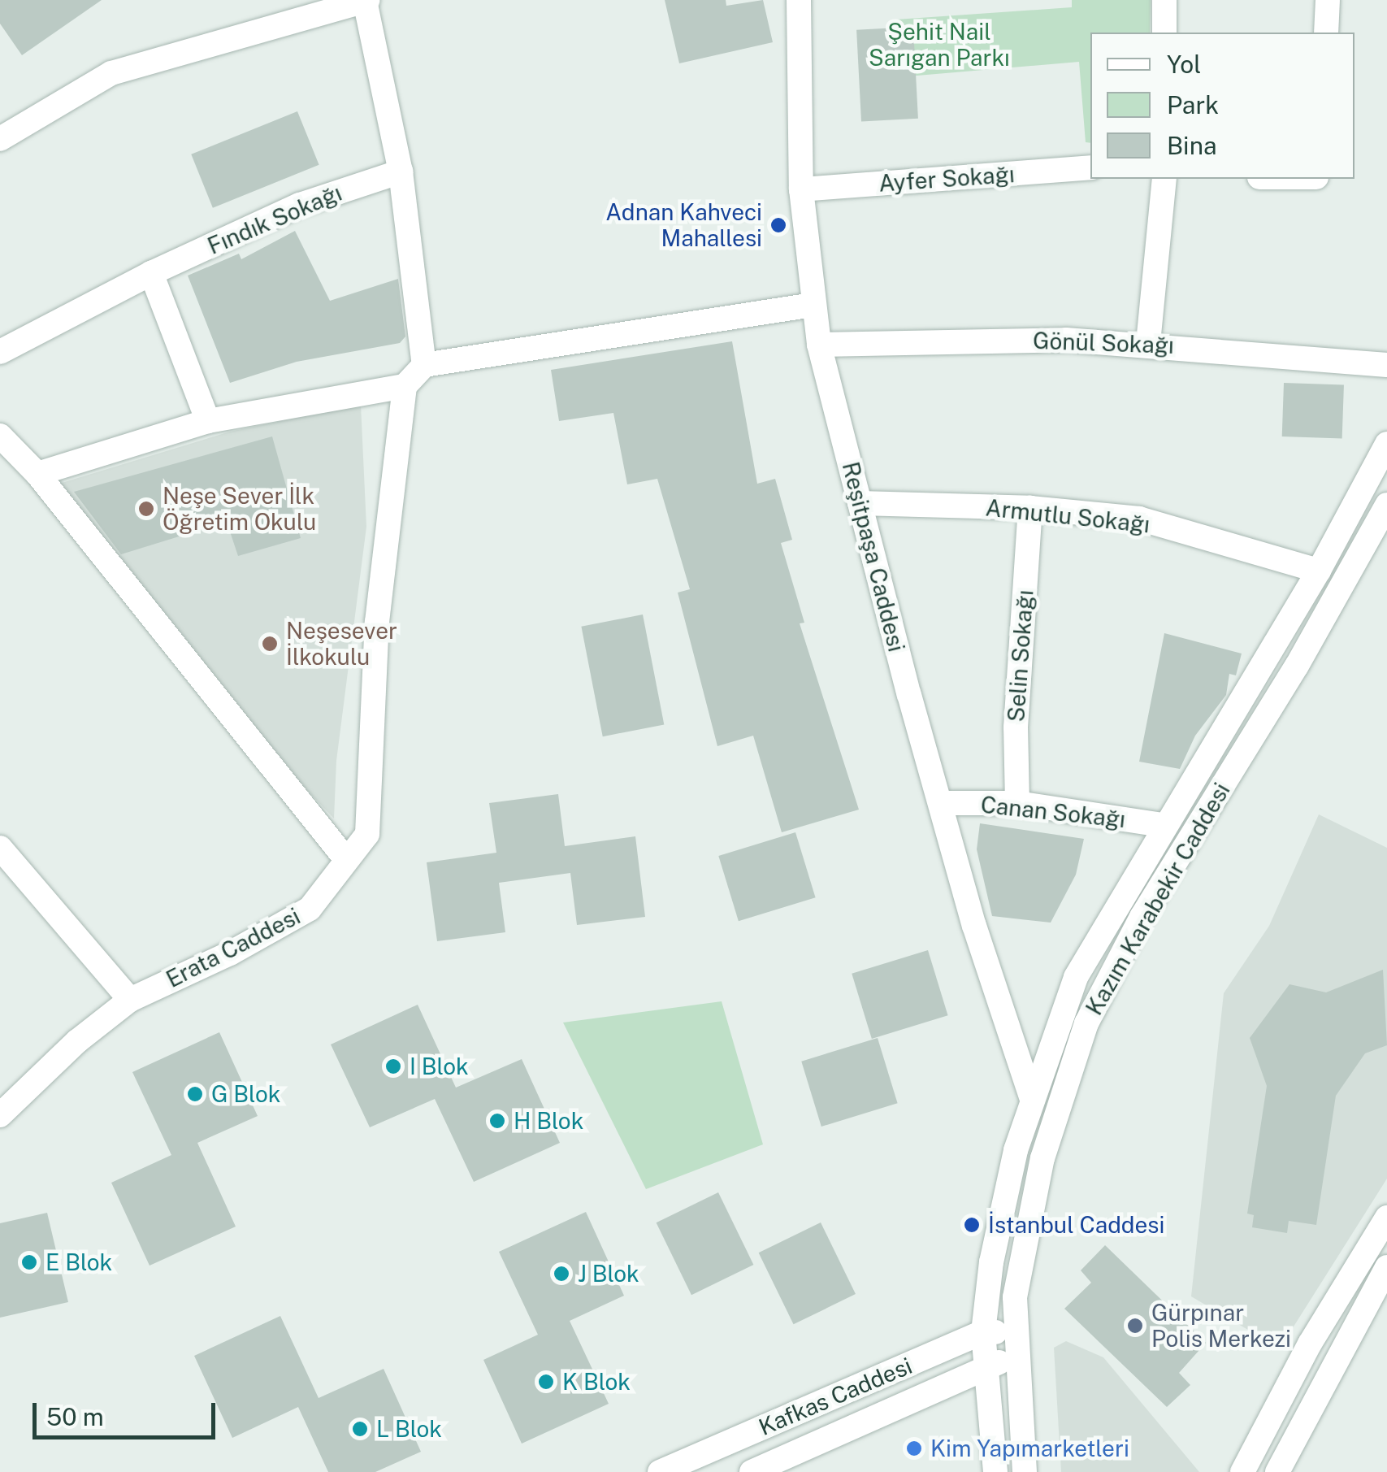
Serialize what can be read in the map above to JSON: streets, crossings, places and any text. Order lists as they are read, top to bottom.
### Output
{
  "streets": {
    "street": [
      "Ayfer Sokağı",
      "Fındık Sokağı",
      "Gönül Sokağı",
      "Armutlu Sokağı",
      "Reşitpaşa Caddesi",
      "Selin Sokağı",
      "Canan Sokağı",
      "Kazım Karabekir Caddesi",
      "Erata Caddesi",
      "Kafkas Caddesi"
    ]
  },
  "crossings": [
    ["Ayfer Sokağı", "Reşitpaşa Caddesi"],
    ["Gönül Sokağı", "Reşitpaşa Caddesi"],
    ["Armutlu Sokağı", "Reşitpaşa Caddesi"],
    ["Armutlu Sokağı", "Selin Sokağı"],
    ["Reşitpaşa Caddesi", "Canan Sokağı"],
    ["Selin Sokağı", "Canan Sokağı"],
    ["Kazım Karabekir Caddesi", "Kafkas Caddesi"]
  ],
  "parks": ["Şehit Nail Sarıgan Parkı"],
  "places": [
    "Adnan Kahveci Mahallesi",
    "Neşe Sever İlk Öğretim Okulu",
    "Neşesever İlkokulu",
    "I Blok",
    "G Blok",
    "H Blok",
    "İstanbul Caddesi",
    "E Blok",
    "J Blok",
    "Gürpınar Polis Merkezi",
    "K Blok",
    "L Blok",
    "Kim Yapımarketleri"
  ],
  "legend": ["Yol", "Park", "Bina"],
  "scale_bar": "50 m"
}
